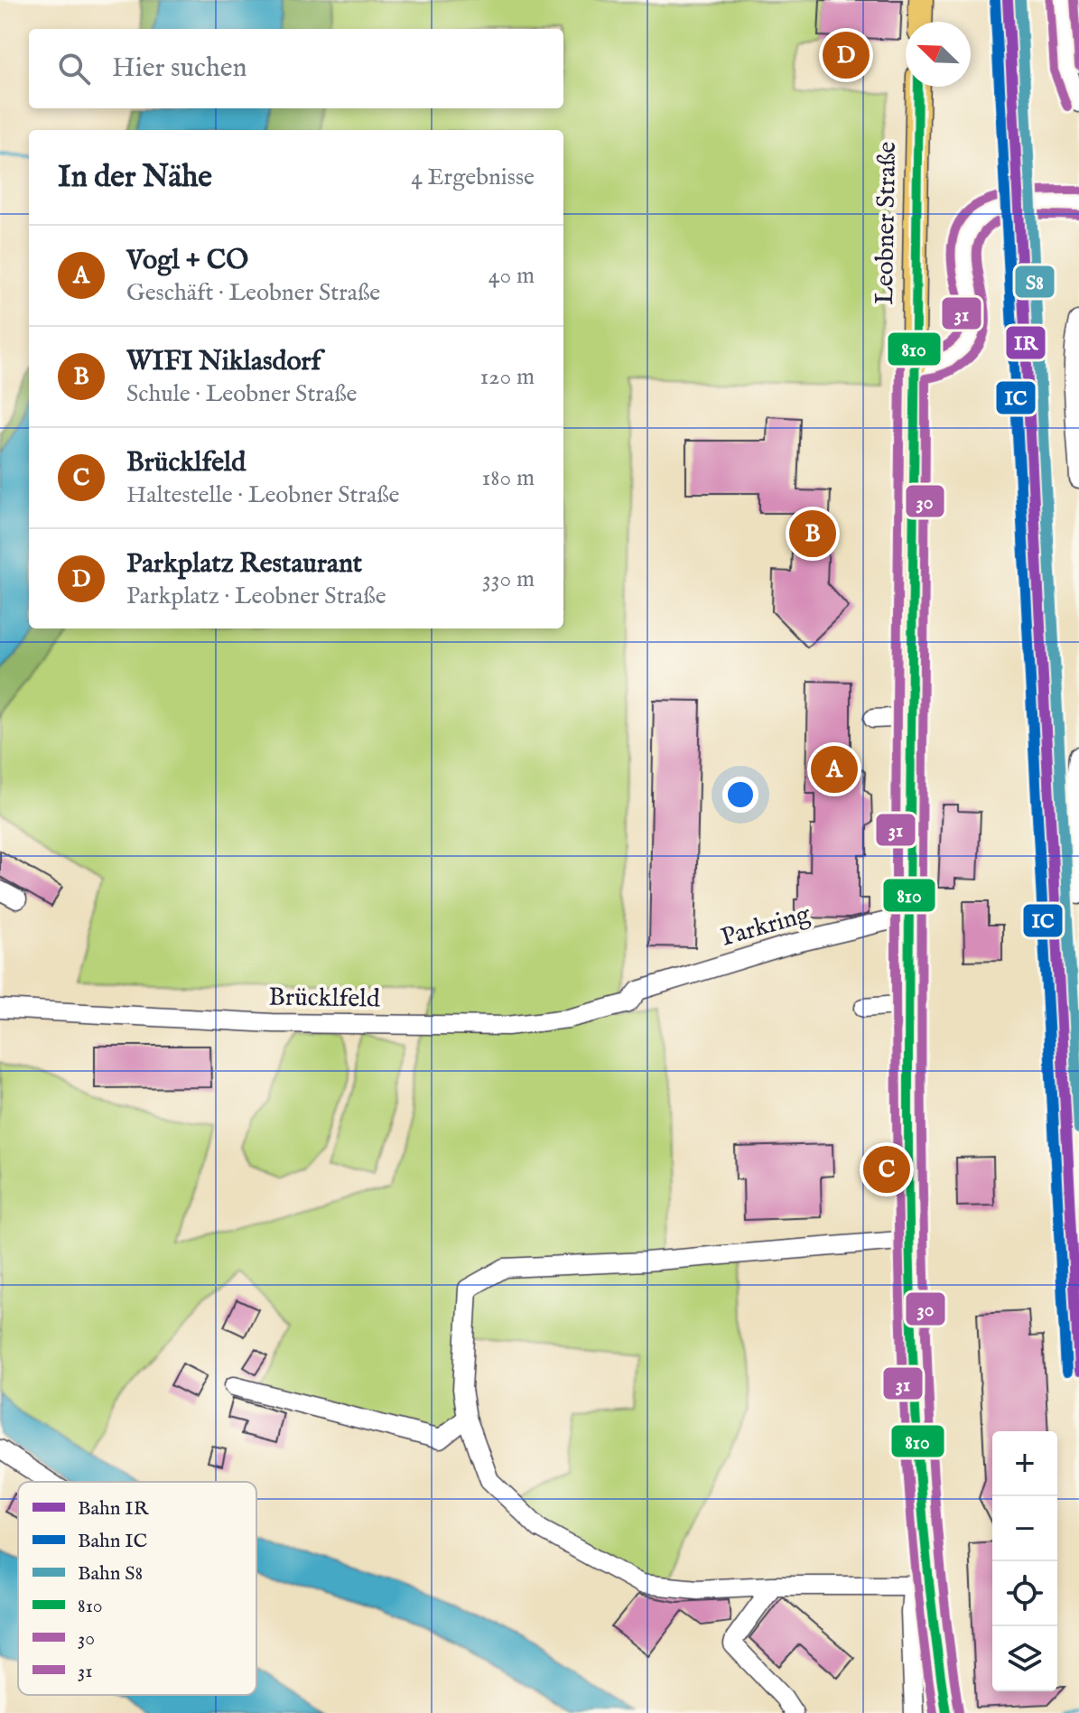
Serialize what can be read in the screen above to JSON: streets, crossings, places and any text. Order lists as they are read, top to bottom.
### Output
{
  "streets": {
    "main road": ["Leobner Straße"],
    "street": ["Parkring", "Brücklfeld"]
  },
  "crossings": [
    ["Leobner Straße", "Parkring"],
    ["Parkring", "Brücklfeld"]
  ],
  "lines": [
    "rail line IR",
    "rail line S8",
    "transit line 31",
    "rail line IC",
    "transit line 30",
    "transit line 810"
  ],
  "legend": [
    "Bahn IR",
    "Bahn IC",
    "Bahn S8",
    "810",
    "30",
    "31"
  ],
  "north": "top left",
  "page": {
    "pins": [
      "D",
      "B",
      "A",
      "C"
    ],
    "search": "Hier suchen",
    "heading": ["In der Nähe", "4 Ergebnisse"],
    "list": [
      {
        "mark": "A",
        "name": "Vogl + CO",
        "note": "Geschäft · Leobner Straße",
        "value": "40 m"
      },
      {
        "mark": "B",
        "name": "WIFI Niklasdorf",
        "note": "Schule · Leobner Straße",
        "value": "120 m"
      },
      {
        "mark": "C",
        "name": "Brücklfeld",
        "note": "Haltestelle · Leobner Straße",
        "value": "180 m"
      },
      {
        "mark": "D",
        "name": "Parkplatz Restaurant",
        "note": "Parkplatz · Leobner Straße",
        "value": "330 m"
      }
    ],
    "map_buttons": ["+", "−"]
  }
}
